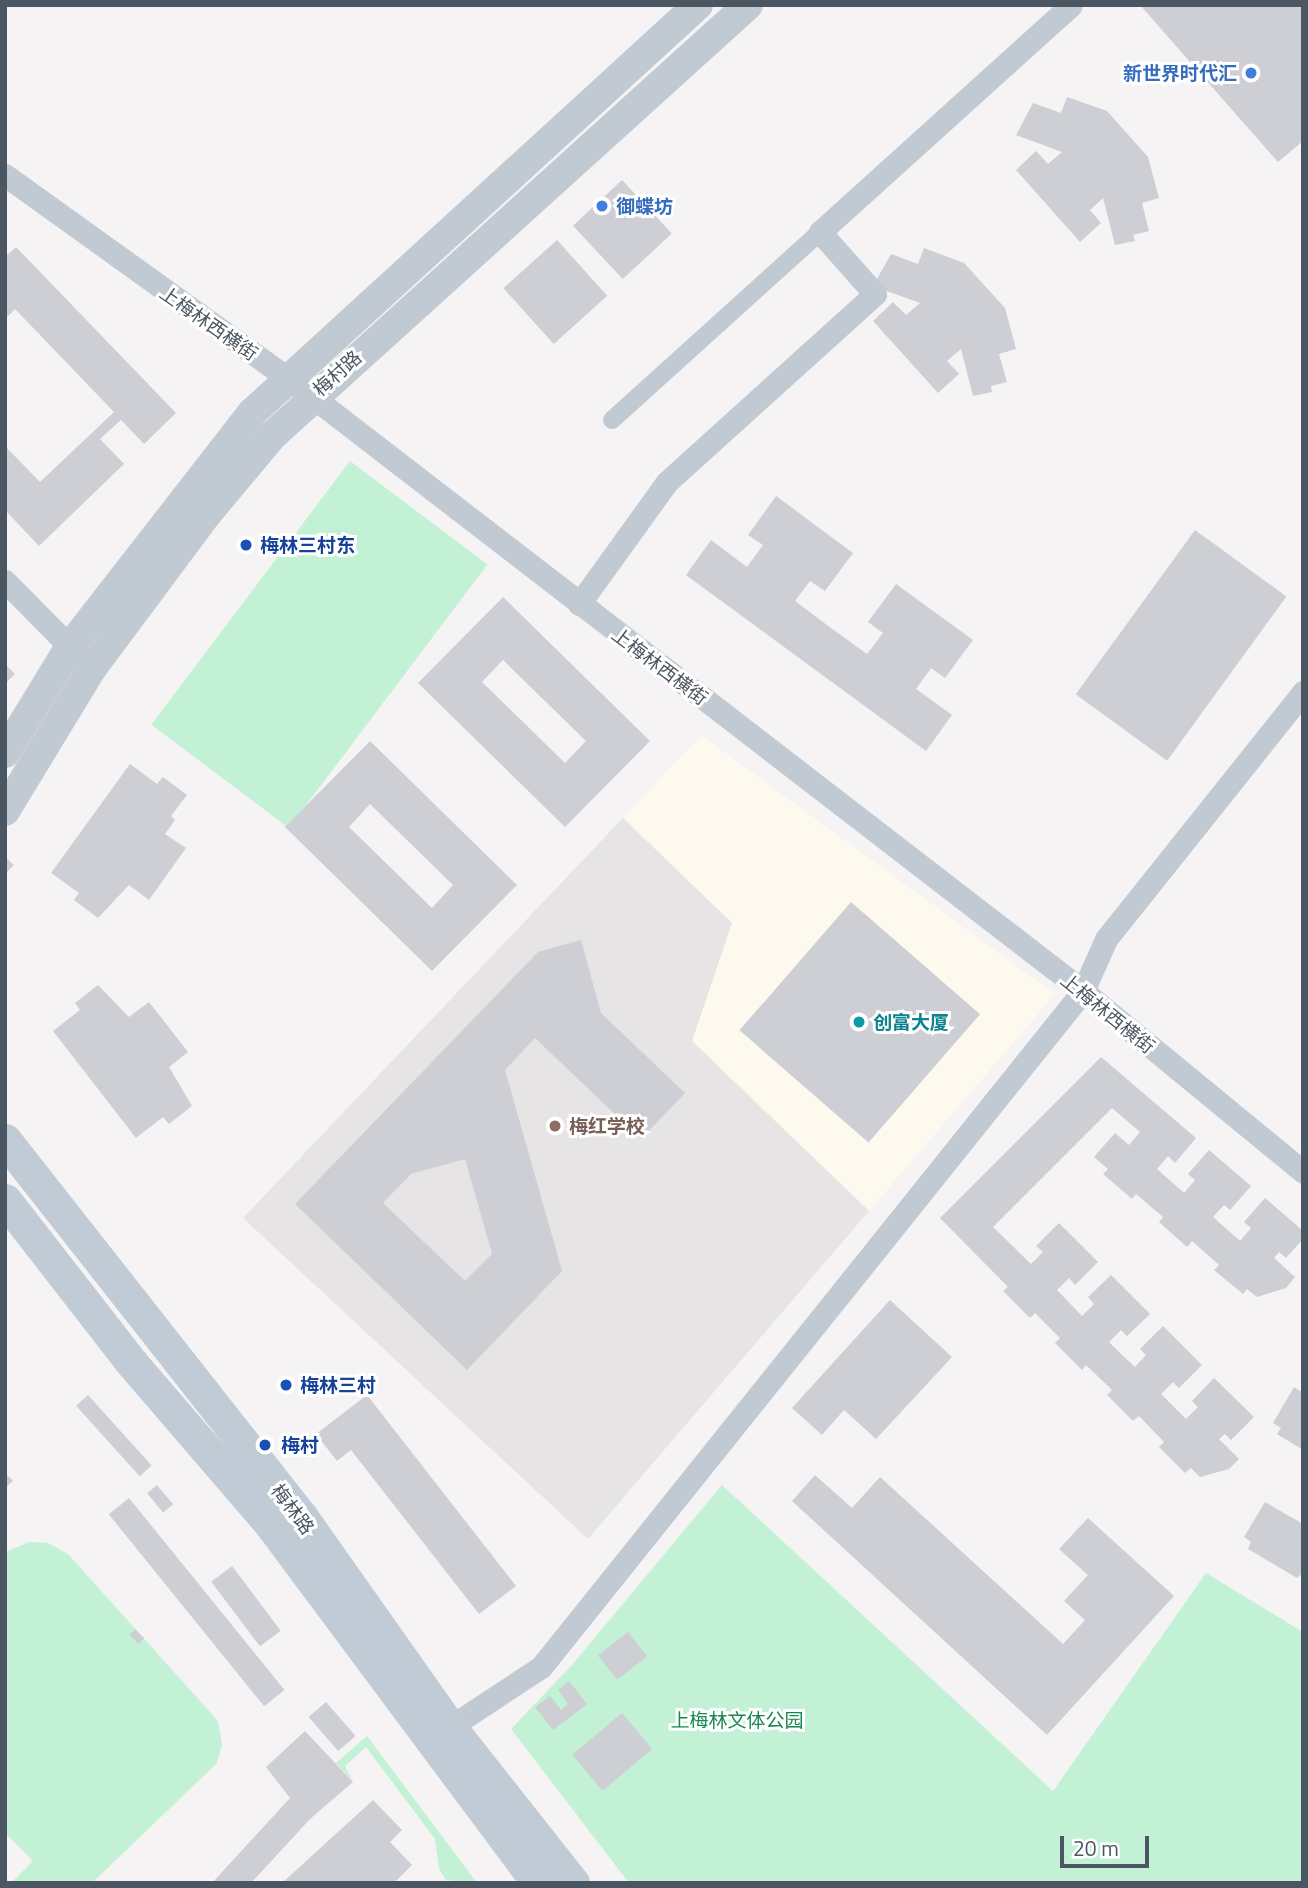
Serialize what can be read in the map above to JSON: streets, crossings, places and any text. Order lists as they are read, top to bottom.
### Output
{
  "streets": {
    "main road": ["梅林路"],
    "street": ["上梅林西横街", "梅村路"]
  },
  "crossings": [
    ["上梅林西横街", "梅村路"]
  ],
  "parks": ["上梅林文体公园"],
  "places": [
    "新世界时代汇",
    "御蝶坊",
    "梅林三村东",
    "创富大厦",
    "梅红学校",
    "梅林三村",
    "梅村"
  ],
  "scale_bar": "20 m"
}
